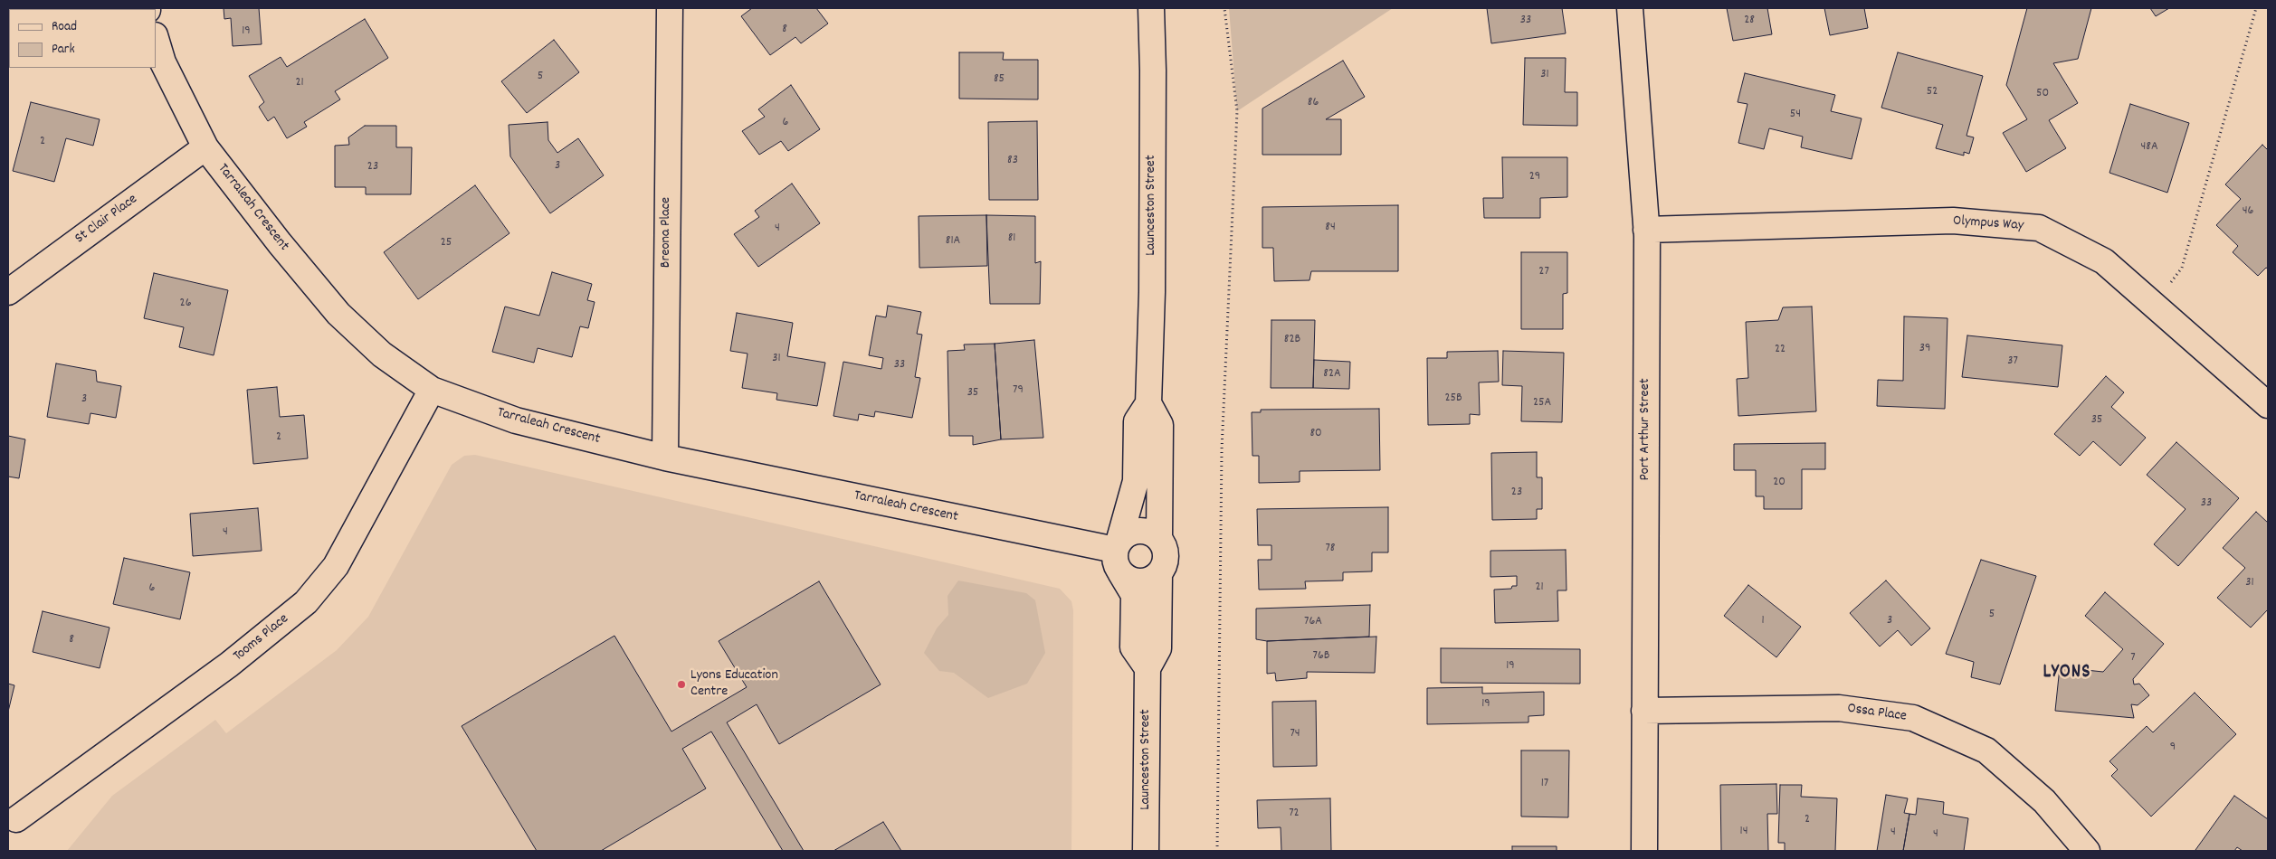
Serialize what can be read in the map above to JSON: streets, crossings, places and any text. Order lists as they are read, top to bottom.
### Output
{
  "streets": {
    "street": [
      "Launceston Street",
      "Tarraleah Crescent",
      "St Clair Place",
      "Olympus Way",
      "Breona Place",
      "Port Arthur Street",
      "Tooms Place",
      "Ossa Place"
    ]
  },
  "crossings": [
    ["Launceston Street", "Tarraleah Crescent"],
    ["Tarraleah Crescent", "St Clair Place"],
    ["Tarraleah Crescent", "Breona Place"],
    ["Tarraleah Crescent", "Tooms Place"],
    ["Olympus Way", "Port Arthur Street"],
    ["Port Arthur Street", "Ossa Place"]
  ],
  "districts": ["LYONS"],
  "places": ["Lyons Education Centre"],
  "house_numbers": [
    "33",
    "28",
    "8",
    "19",
    "31",
    "5",
    "85",
    "21",
    "52",
    "50",
    "86",
    "54",
    "6",
    "2",
    "48A",
    "83",
    "3",
    "23",
    "29",
    "46",
    "84",
    "4",
    "81",
    "81A",
    "25",
    "27",
    "26",
    "82B",
    "39",
    "22",
    "31",
    "37",
    "33",
    "82A",
    "79",
    "35",
    "25B",
    "3",
    "25A",
    "35",
    "80",
    "2",
    "20",
    "23",
    "33",
    "4",
    "78",
    "31",
    "21",
    "6",
    "5",
    "1",
    "3",
    "76A",
    "8",
    "76B",
    "7",
    "19",
    "19",
    "74",
    "9",
    "17",
    "72",
    "2",
    "14",
    "4",
    "4"
  ],
  "legend": ["Road", "Park"]
}
